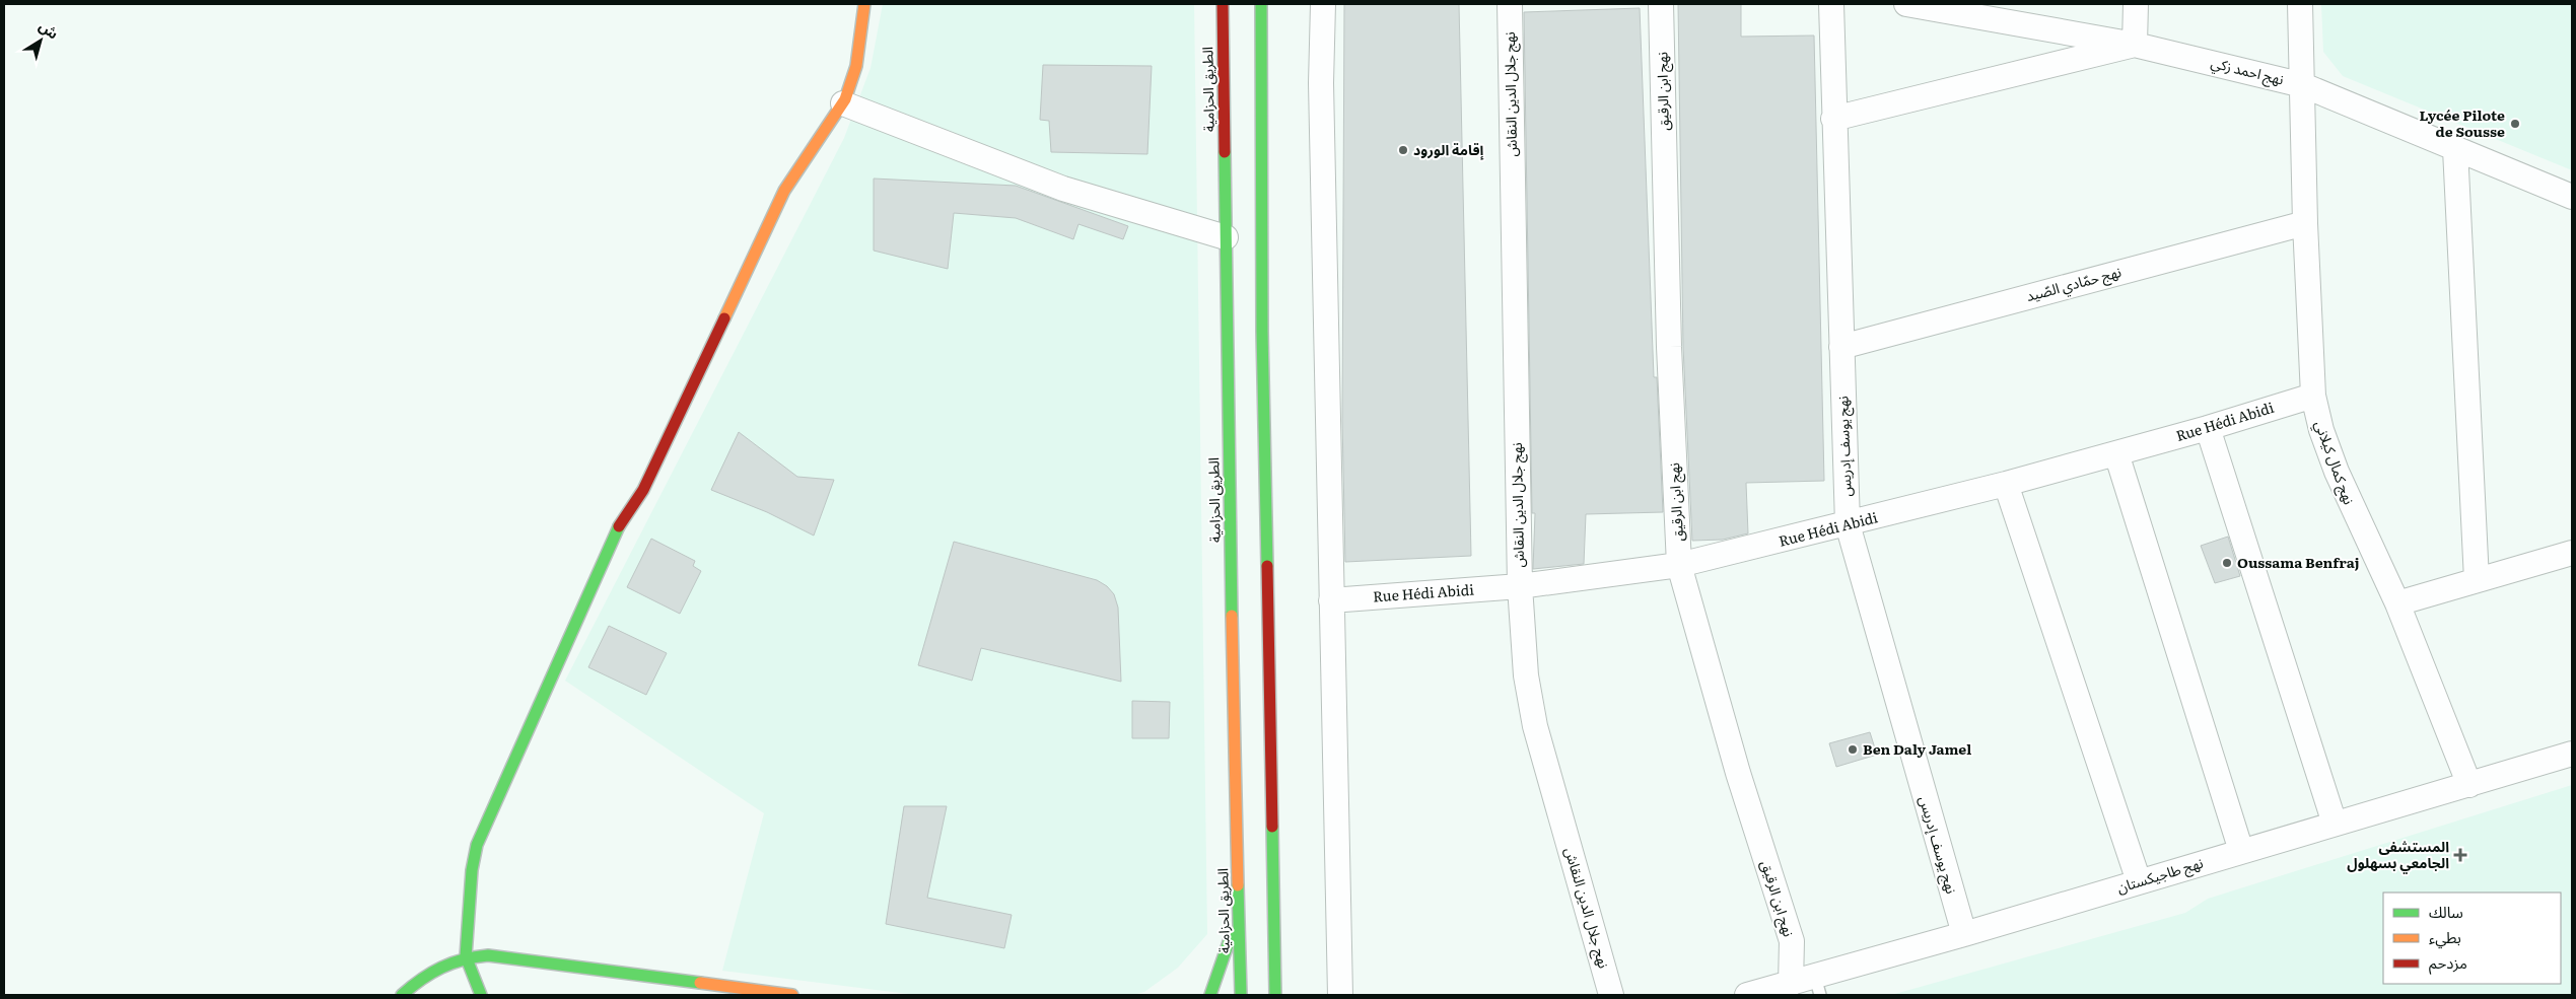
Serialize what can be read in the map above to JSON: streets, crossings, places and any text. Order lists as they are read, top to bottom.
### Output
{
  "streets": {
    "main road": ["الطريق الحزامية"],
    "street": [
      "نهج احمد زكي",
      "نهج ابن الرقيق",
      "نهج جلال الدين النقاش",
      "نهج حمّادي الصّيد",
      "Rue Hédi Abidi",
      "نهج يوسف إدريس",
      "نهج كمال كيلاني",
      "نهج طاجيكستان"
    ]
  },
  "crossings": [
    ["نهج احمد زكي", "نهج كمال كيلاني"],
    ["نهج ابن الرقيق", "Rue Hédi Abidi"],
    ["نهج ابن الرقيق", "نهج طاجيكستان"],
    ["نهج جلال الدين النقاش", "Rue Hédi Abidi"],
    ["نهج حمّادي الصّيد", "نهج يوسف إدريس"],
    ["نهج حمّادي الصّيد", "نهج كمال كيلاني"],
    ["Rue Hédi Abidi", "نهج يوسف إدريس"],
    ["Rue Hédi Abidi", "نهج كمال كيلاني"],
    ["نهج يوسف إدريس", "نهج طاجيكستان"],
    ["نهج كمال كيلاني", "نهج طاجيكستان"]
  ],
  "places": {
    "other": [
      "Lycée Pilote de Sousse",
      "إقامة الورود",
      "Oussama Benfraj",
      "Ben Daly Jamel"
    ],
    "health": ["المستشفى الجامعي بسهلول"]
  },
  "legend": ["سالك", "بطيء", "مزدحم"],
  "north": "top right"
}
